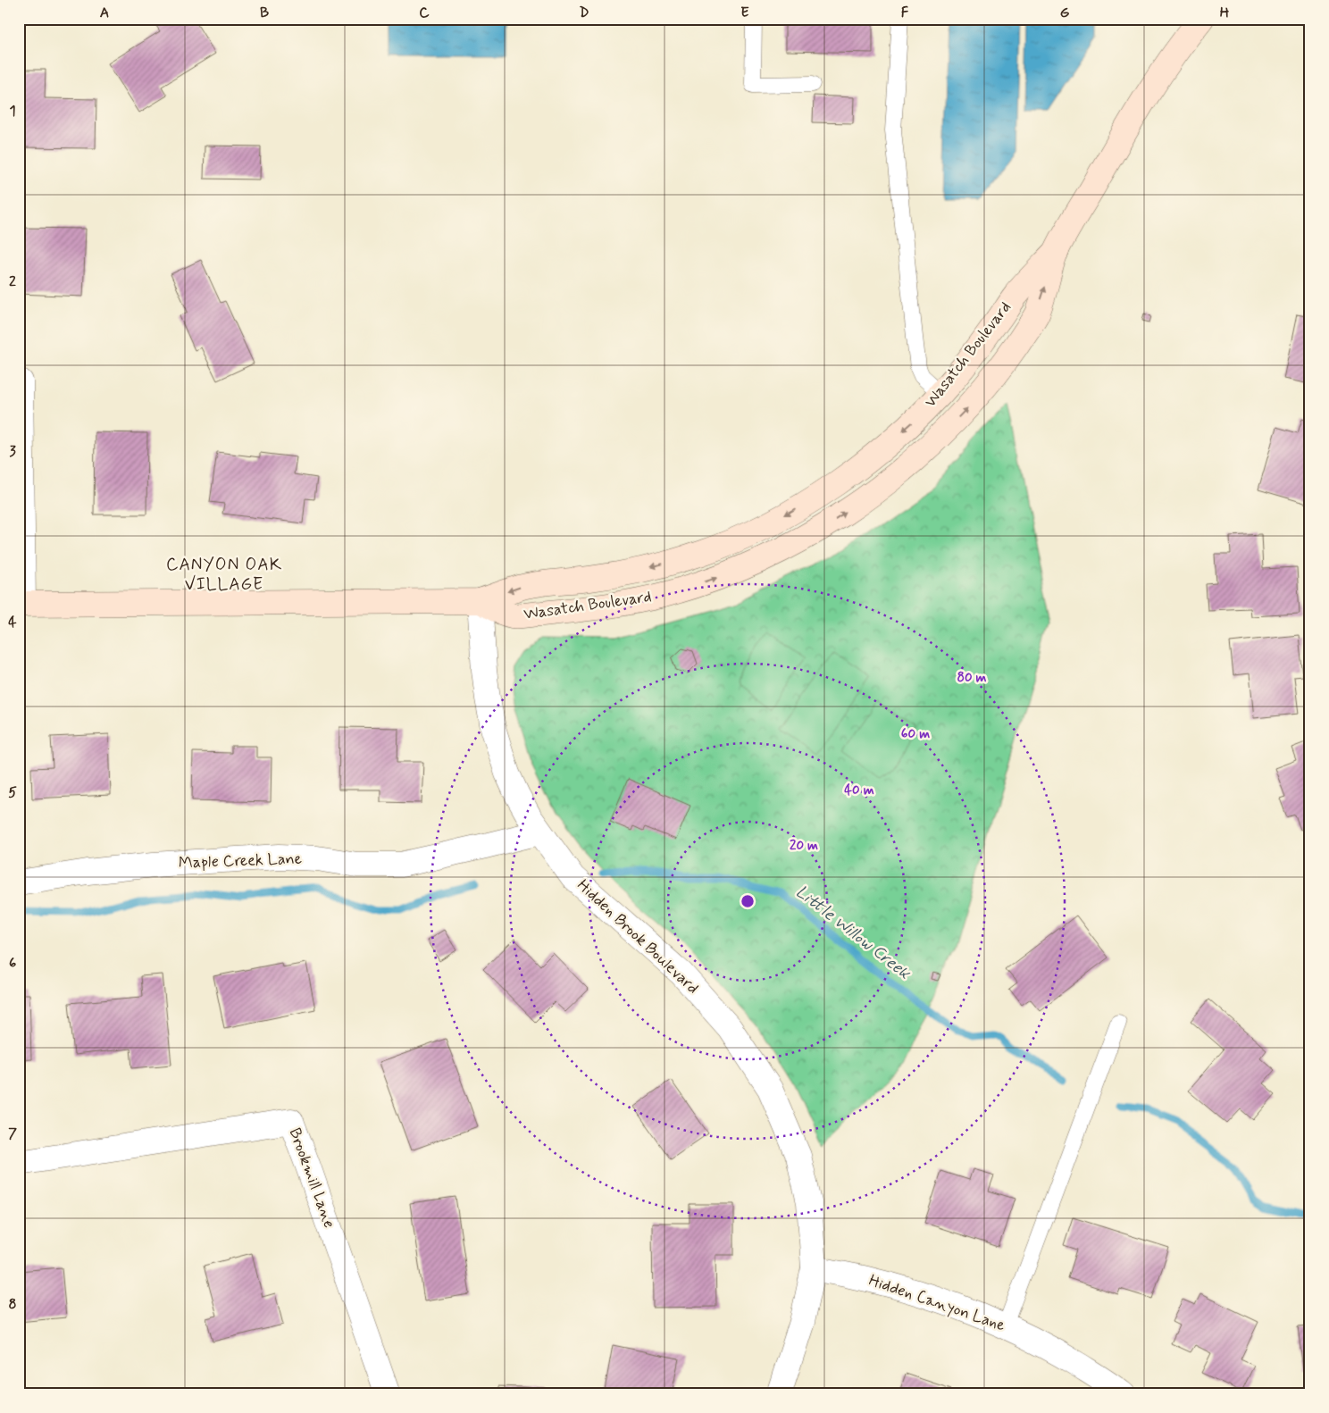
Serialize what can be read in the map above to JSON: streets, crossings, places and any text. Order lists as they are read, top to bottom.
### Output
{
  "streets": {
    "main road": ["Wasatch Boulevard"],
    "street": [
      "Maple Creek Lane",
      "Hidden Brook Boulevard",
      "Brookmill Lane",
      "Hidden Canyon Lane"
    ]
  },
  "crossings": [
    ["Wasatch Boulevard", "Hidden Brook Boulevard"],
    ["Maple Creek Lane", "Hidden Brook Boulevard"],
    ["Hidden Brook Boulevard", "Hidden Canyon Lane"]
  ],
  "districts": ["CANYON OAK VILLAGE"],
  "water": ["Little Willow Creek"],
  "grid": {
    "columns": [
      "A",
      "B",
      "C",
      "D",
      "E",
      "F",
      "G",
      "H"
    ],
    "rows": [
      "1",
      "2",
      "3",
      "4",
      "5",
      "6",
      "7",
      "8"
    ]
  },
  "rings": [
    "80 m",
    "60 m",
    "40 m",
    "20 m"
  ]
}
